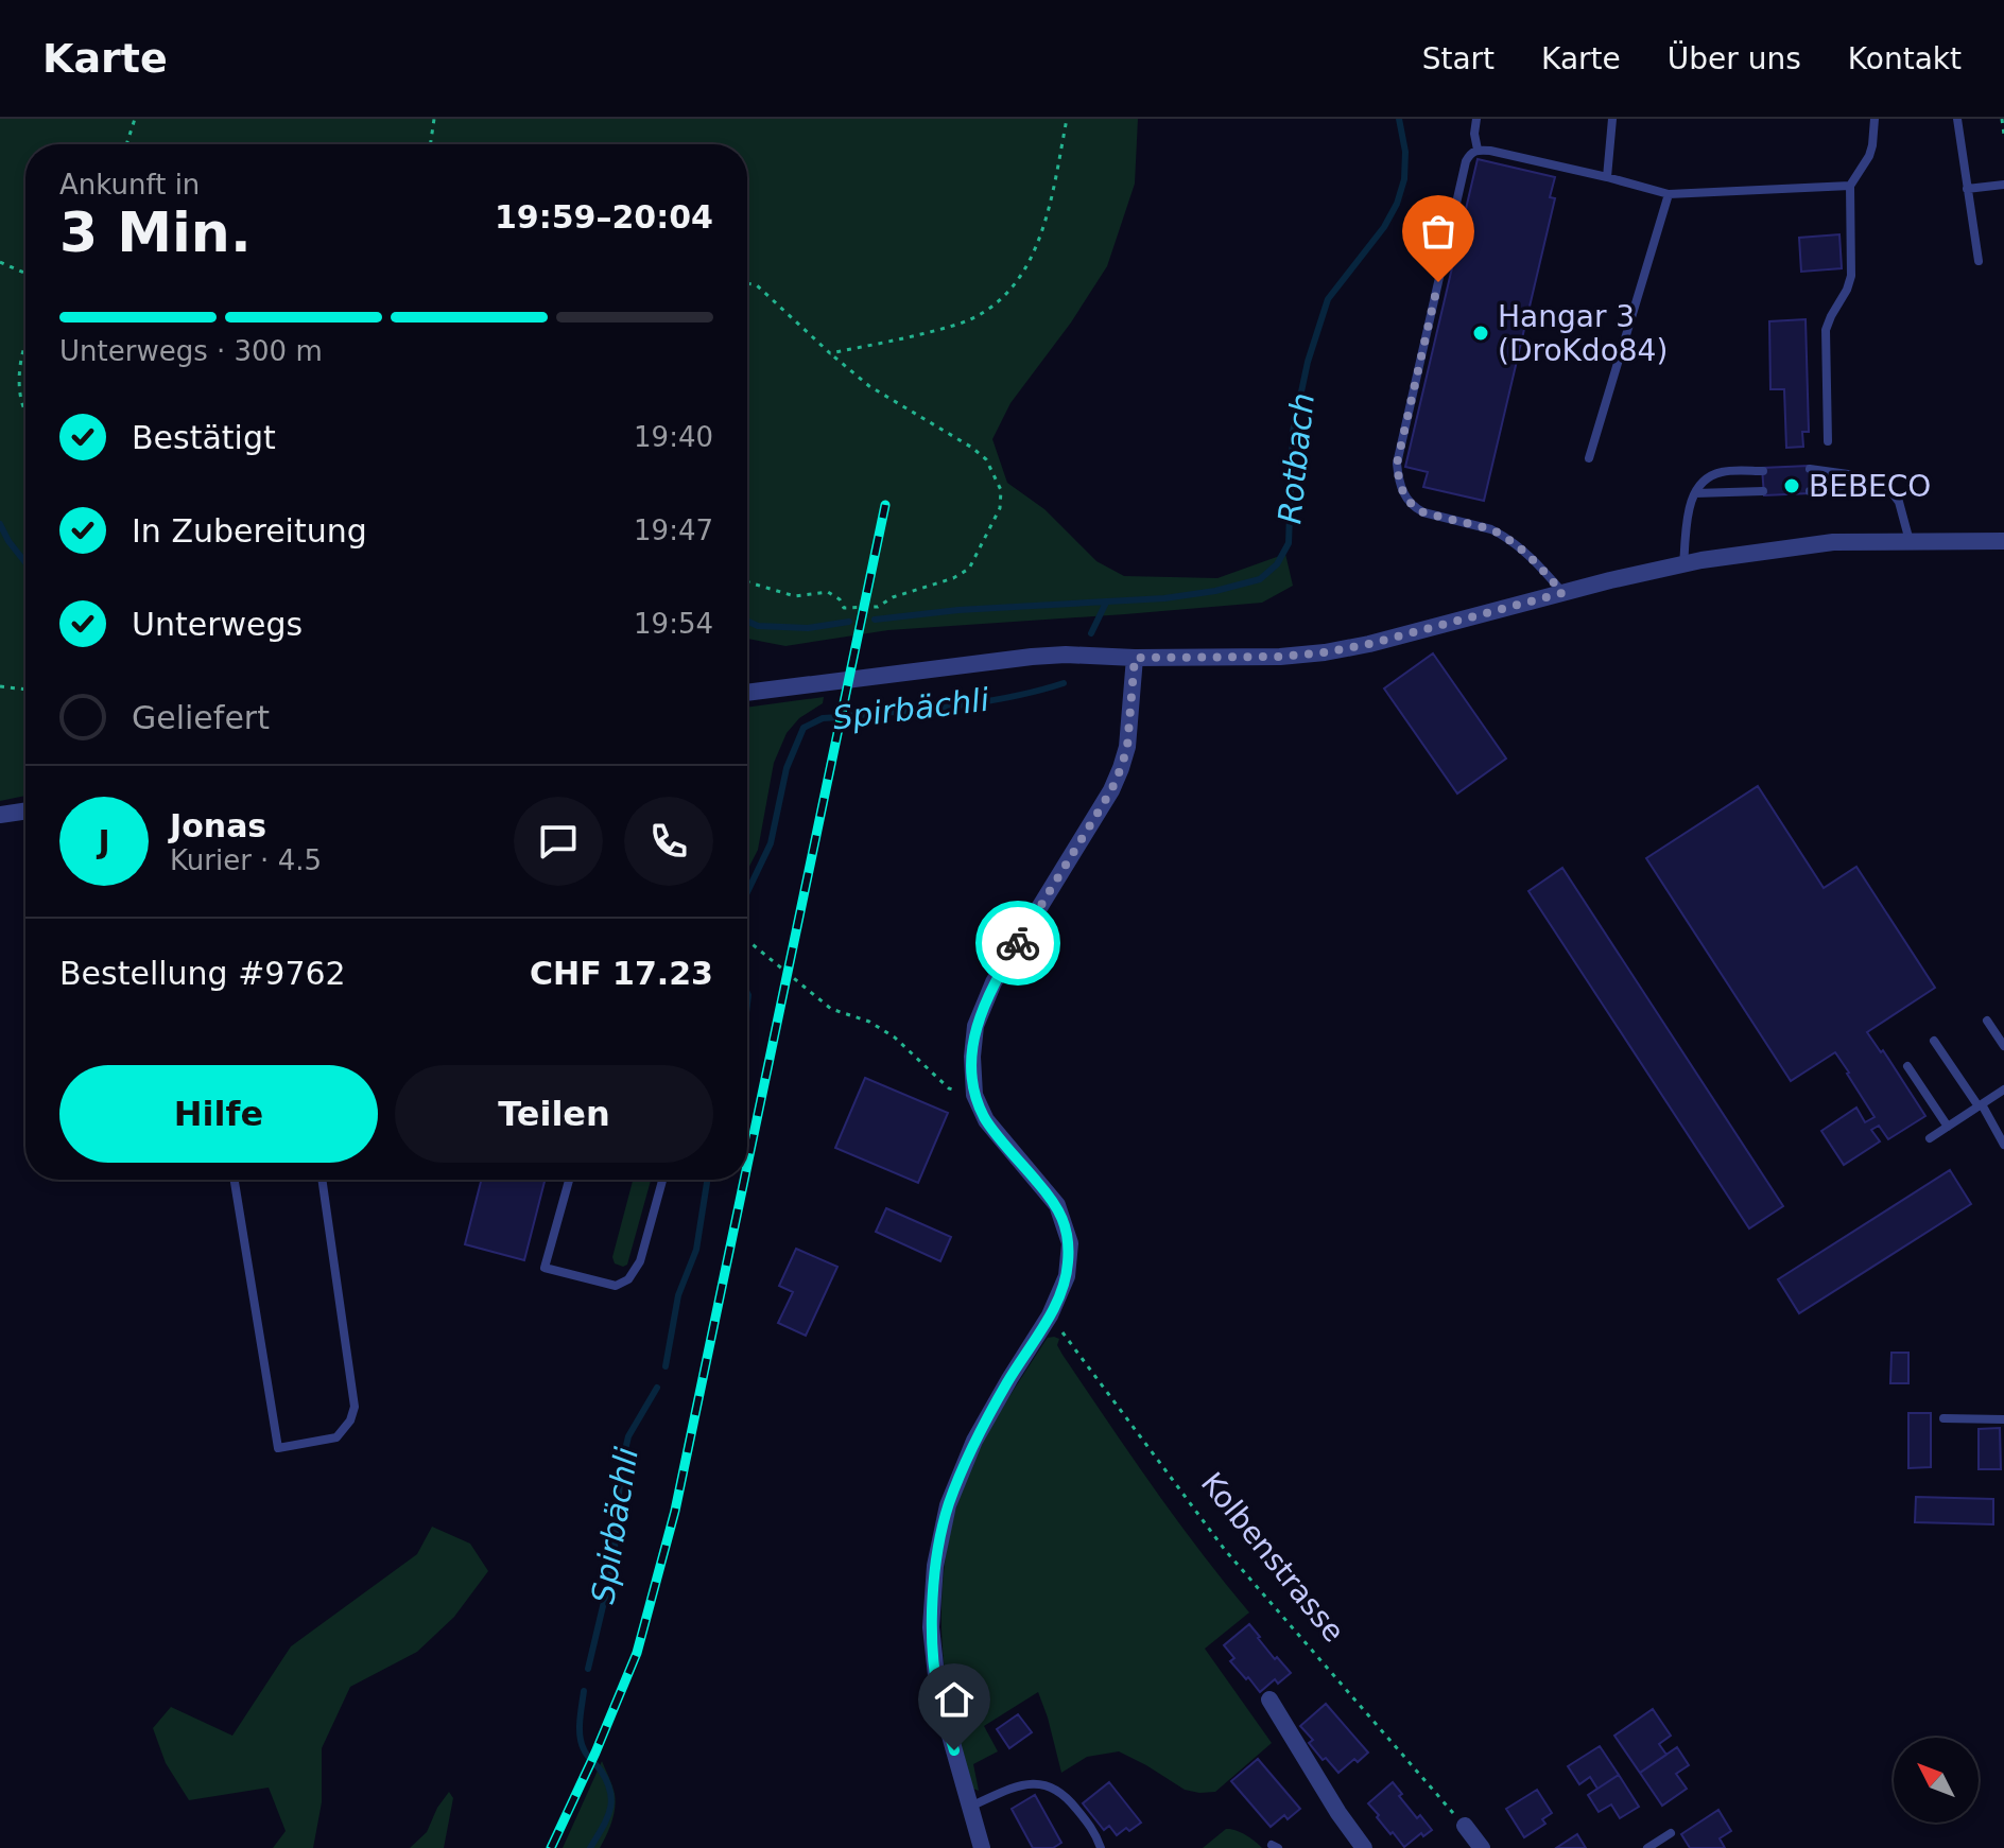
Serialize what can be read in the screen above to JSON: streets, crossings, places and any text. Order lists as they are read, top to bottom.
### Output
{
  "streets": {
    "path": ["Kolbenstrasse"]
  },
  "water": ["Rotbach", "Spirbächli"],
  "places": ["Hangar 3 (DroKdo84)", "BEBECO"],
  "north": "top left",
  "page": {
    "header": "Karte",
    "nav": [
      "Start",
      "Karte",
      "Über uns",
      "Kontakt"
    ],
    "heading": ["3 Min.", "Ankunft in", "19:59–20:04"],
    "panel": [
      "Jonas",
      "Kurier · 4.5",
      "Bestellung #9762",
      "CHF 17.23"
    ],
    "bar": "Unterwegs · 300 m",
    "list": [
      ["Bestätigt", "19:40"],
      ["In Zubereitung", "19:47"],
      ["Unterwegs", "19:54"],
      "Geliefert"
    ],
    "round": "J",
    "buttons": ["Hilfe", "Teilen"]
  }
}
